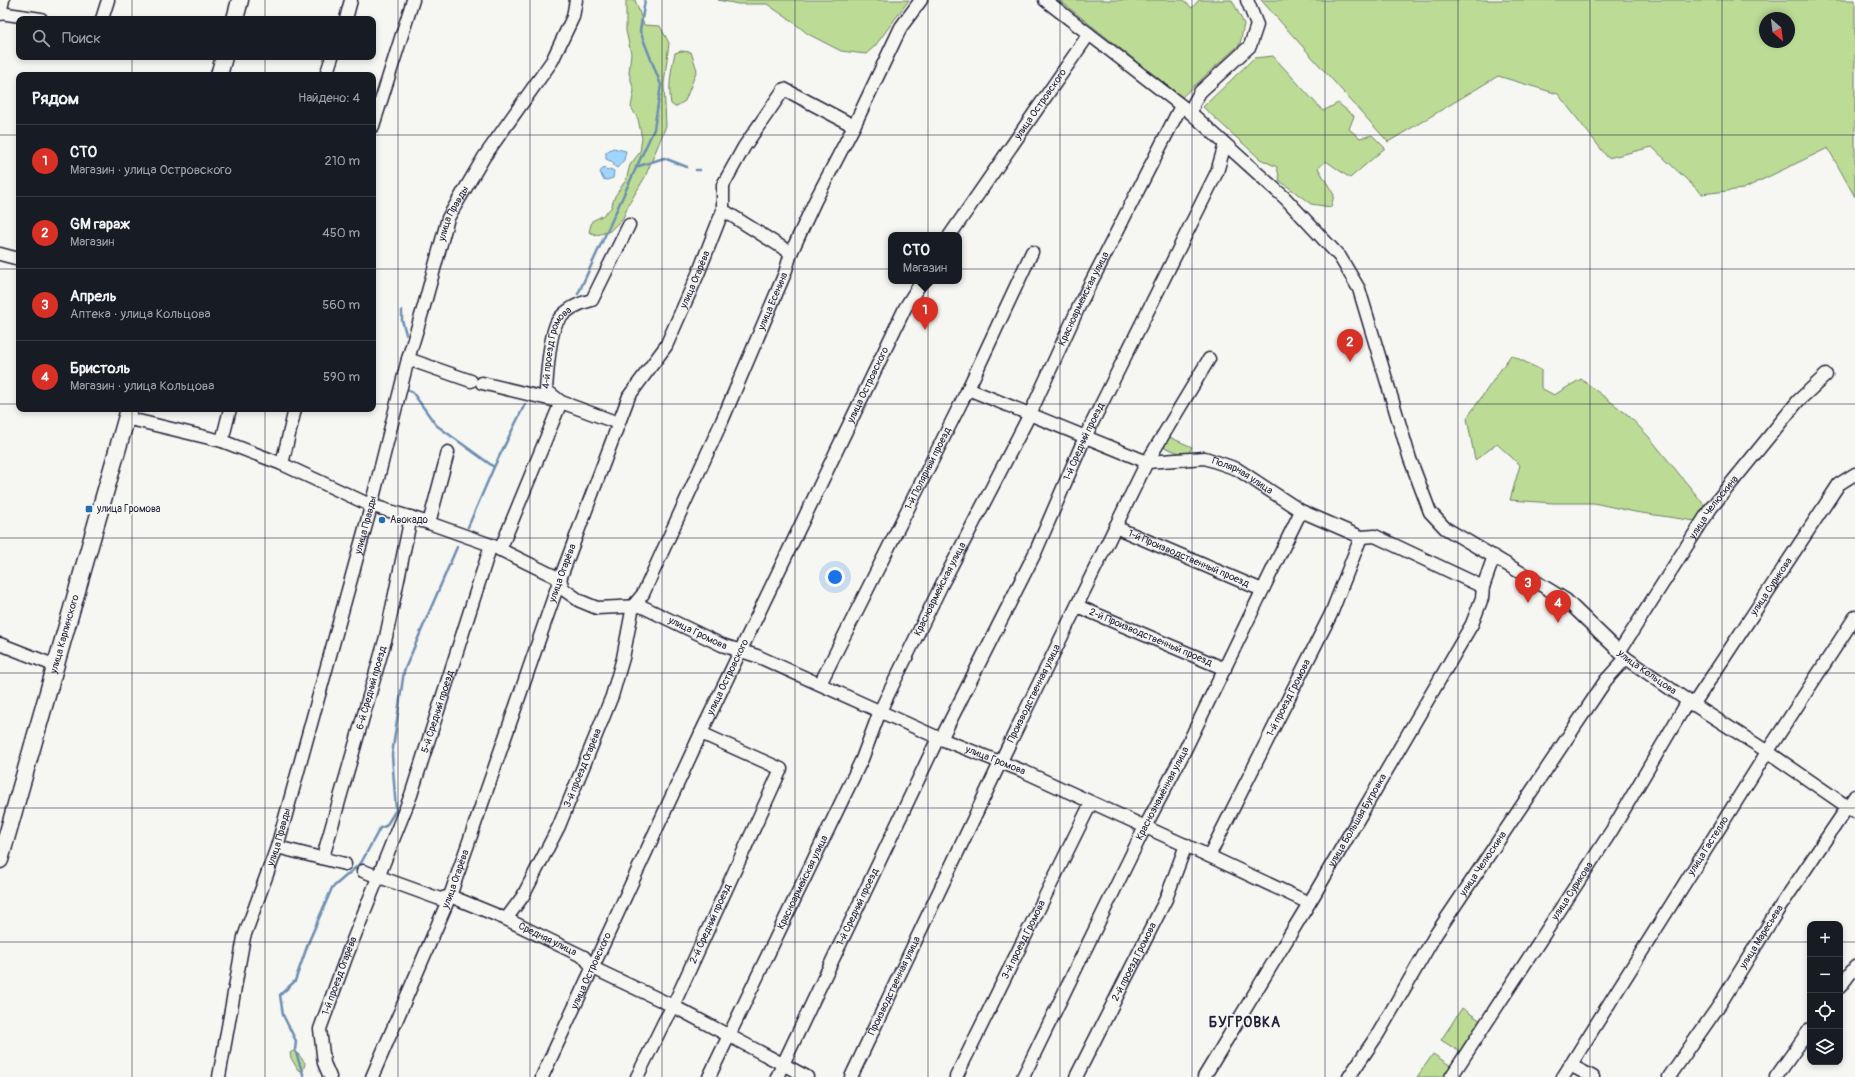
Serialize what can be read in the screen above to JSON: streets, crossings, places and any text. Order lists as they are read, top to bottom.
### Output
{
  "streets": {
    "main road": ["улица Карпинского"],
    "street": [
      "улица Островского",
      "улица Правды",
      "улица Огарёва",
      "Красноармейская улица",
      "улица Есенина",
      "4-й проезд Громова",
      "1-й Средний проезд",
      "1-й Полярный проезд",
      "Полярная улица",
      "улица Челюскина",
      "1-й Производственный проезд",
      "улица Сурикова",
      "улица Громова",
      "2-й Производственный проезд",
      "улица Кольцова",
      "6-й Средний проезд",
      "Производственная улица",
      "1-й проезд Громова",
      "5-й Средний проезд",
      "3-й проезд Огарёва",
      "Краснознамённая улица",
      "улица Большая Бугровка",
      "улица Гастелло",
      "2-й Средний проезд",
      "улица Маресьева",
      "Средняя улица",
      "3-й проезд Громова",
      "2-й проезд Громова",
      "1-й проезд Огарёва"
    ]
  },
  "crossings": [
    ["улица Островского", "улица Громова"],
    ["улица Островского", "улица Кольцова"],
    ["улица Островского", "2-й Средний проезд"],
    ["улица Островского", "Средняя улица"],
    ["улица Огарёва", "улица Есенина"],
    ["улица Огарёва", "улица Громова"],
    ["улица Огарёва", "Средняя улица"],
    ["Красноармейская улица", "Полярная улица"],
    ["Красноармейская улица", "улица Громова"],
    ["Красноармейская улица", "улица Кольцова"],
    ["Красноармейская улица", "Средняя улица"],
    ["улица Есенина", "улица Громова"],
    ["улица Есенина", "3-й проезд Огарёва"],
    ["4-й проезд Громова", "5-й Средний проезд"],
    ["1-й Средний проезд", "Полярная улица"],
    ["1-й Средний проезд", "улица Громова"],
    ["1-й Средний проезд", "улица Кольцова"],
    ["1-й Средний проезд", "Средняя улица"],
    ["1-й Полярный проезд", "Полярная улица"],
    ["1-й Полярный проезд", "улица Громова"],
    ["Полярная улица", "Производственная улица"],
    ["Полярная улица", "1-й проезд Громова"],
    ["Полярная улица", "Краснознамённая улица"],
    ["Полярная улица", "улица Большая Бугровка"],
    ["улица Челюскина", "улица Кольцова"],
    ["1-й Производственный проезд", "Производственная улица"],
    ["1-й Производственный проезд", "Краснознамённая улица"],
    ["улица Сурикова", "улица Кольцова"],
    ["улица Громова", "Производственная улица"],
    ["улица Громова", "1-й проезд Громова"],
    ["улица Громова", "3-й проезд Огарёва"],
    ["улица Громова", "Краснознамённая улица"],
    ["улица Громова", "улица Большая Бугровка"],
    ["улица Громова", "3-й проезд Громова"],
    ["улица Громова", "2-й проезд Громова"],
    ["2-й Производственный проезд", "Производственная улица"],
    ["2-й Производственный проезд", "Краснознамённая улица"],
    ["улица Кольцова", "улица Большая Бугровка"],
    ["улица Кольцова", "улица Гастелло"],
    ["улица Кольцова", "улица Маресьева"],
    ["5-й Средний проезд", "Средняя улица"],
    ["5-й Средний проезд", "1-й проезд Огарёва"],
    ["3-й проезд Огарёва", "Средняя улица"],
    ["2-й Средний проезд", "Средняя улица"],
    ["Средняя улица", "1-й проезд Огарёва"]
  ],
  "districts": ["БУГРОВКА"],
  "places": {
    "transit": ["улица Громова"],
    "other": ["Авокадо"]
  },
  "north": "bottom right",
  "page": {
    "search": "Поиск",
    "heading": ["Рядом", "Найдено: 4"],
    "list": [
      {
        "mark": "1",
        "name": "СТО",
        "note": "Магазин · улица Островского",
        "value": "210 m"
      },
      {
        "mark": "2",
        "name": "GM гараж",
        "note": "Магазин",
        "value": "450 m"
      },
      {
        "mark": "3",
        "name": "Апрель",
        "note": "Аптека · улица Кольцова",
        "value": "560 m"
      },
      {
        "mark": "4",
        "name": "Бристоль",
        "note": "Магазин · улица Кольцова",
        "value": "590 m"
      }
    ],
    "popup": ["СТО", "Магазин"],
    "pins": [
      "1",
      "2",
      "3",
      "4"
    ],
    "map_buttons": ["+", "−"]
  }
}
